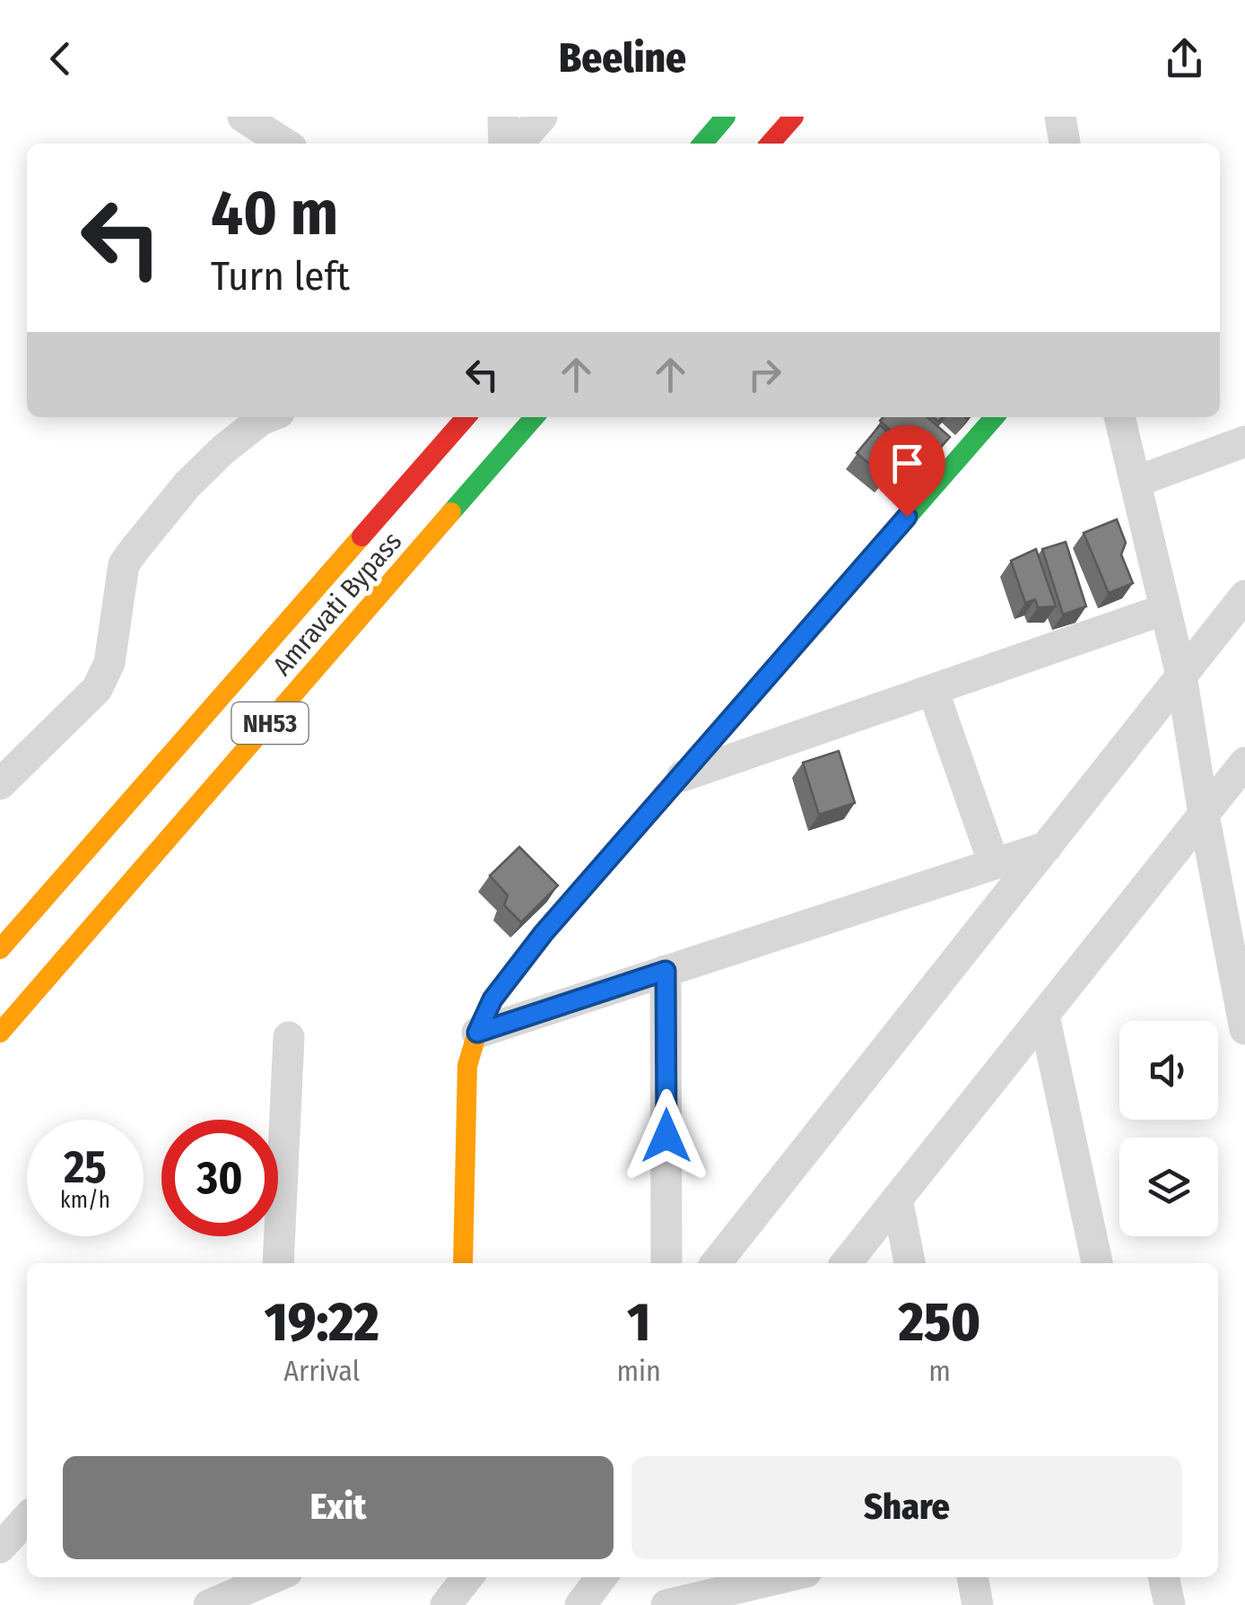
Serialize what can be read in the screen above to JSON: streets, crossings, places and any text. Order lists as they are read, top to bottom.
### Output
{
  "streets": {
    "main road": ["Amravati Bypass", "NH53"]
  },
  "page": {
    "header": "Beeline",
    "turn": ["40 m", "Turn left"],
    "speed": "25 km/h",
    "limit": "30",
    "eta": [
      "19:22",
      "Arrival",
      "1",
      "min",
      "250",
      "m"
    ],
    "buttons": ["Exit", "Share"]
  }
}
